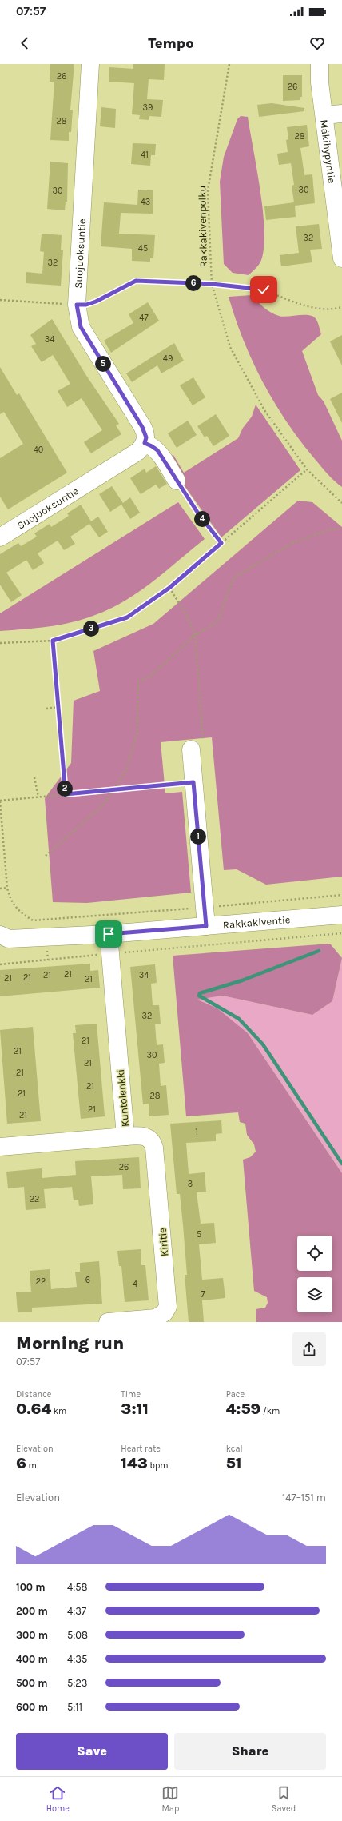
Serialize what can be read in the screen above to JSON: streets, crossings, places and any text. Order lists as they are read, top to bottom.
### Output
{
  "streets": {
    "street": [
      "Mäkihypyntie",
      "Suojuoksuntie",
      "Rakkakiventie",
      "Kuntolenkki",
      "Kiritie"
    ],
    "path": ["Rakkakivenpolku"]
  },
  "crossings": [
    ["Rakkakiventie", "Kuntolenkki"],
    ["Kuntolenkki", "Kiritie"]
  ],
  "house_numbers": [
    "26",
    "26",
    "39",
    "28",
    "28",
    "41",
    "30",
    "30",
    "43",
    "32",
    "45",
    "32",
    "47",
    "34",
    "49",
    "40",
    "21",
    "21",
    "34",
    "21",
    "21",
    "21",
    "32",
    "21",
    "21",
    "30",
    "21",
    "21",
    "21",
    "21",
    "28",
    "21",
    "21",
    "1",
    "26",
    "3",
    "22",
    "5",
    "6",
    "22",
    "4",
    "7"
  ],
  "page": {
    "status": "07:57",
    "header": "Tempo",
    "pins": [
      "6",
      "5",
      "4",
      "3",
      "2",
      "1"
    ],
    "heading": ["Morning run", "07:57"],
    "stats": [
      ["Distance", "0.64 km"],
      ["Time", "3:11"],
      ["Pace", "4:59 /km"],
      ["Elevation", "6 m"],
      ["Heart rate", "143 bpm"],
      ["kcal", "51"]
    ],
    "chart": ["Elevation", "147–151 m"],
    "list": [
      {
        "name": "100 m",
        "note": "4:58"
      },
      {
        "name": "200 m",
        "note": "4:37"
      },
      {
        "name": "300 m",
        "note": "5:08"
      },
      {
        "name": "400 m",
        "note": "4:35"
      },
      {
        "name": "500 m",
        "note": "5:23"
      },
      {
        "name": "600 m",
        "note": "5:11"
      }
    ],
    "buttons": ["Save", "Share"],
    "tabs": ["Home", "Map", "Saved"]
  }
}
